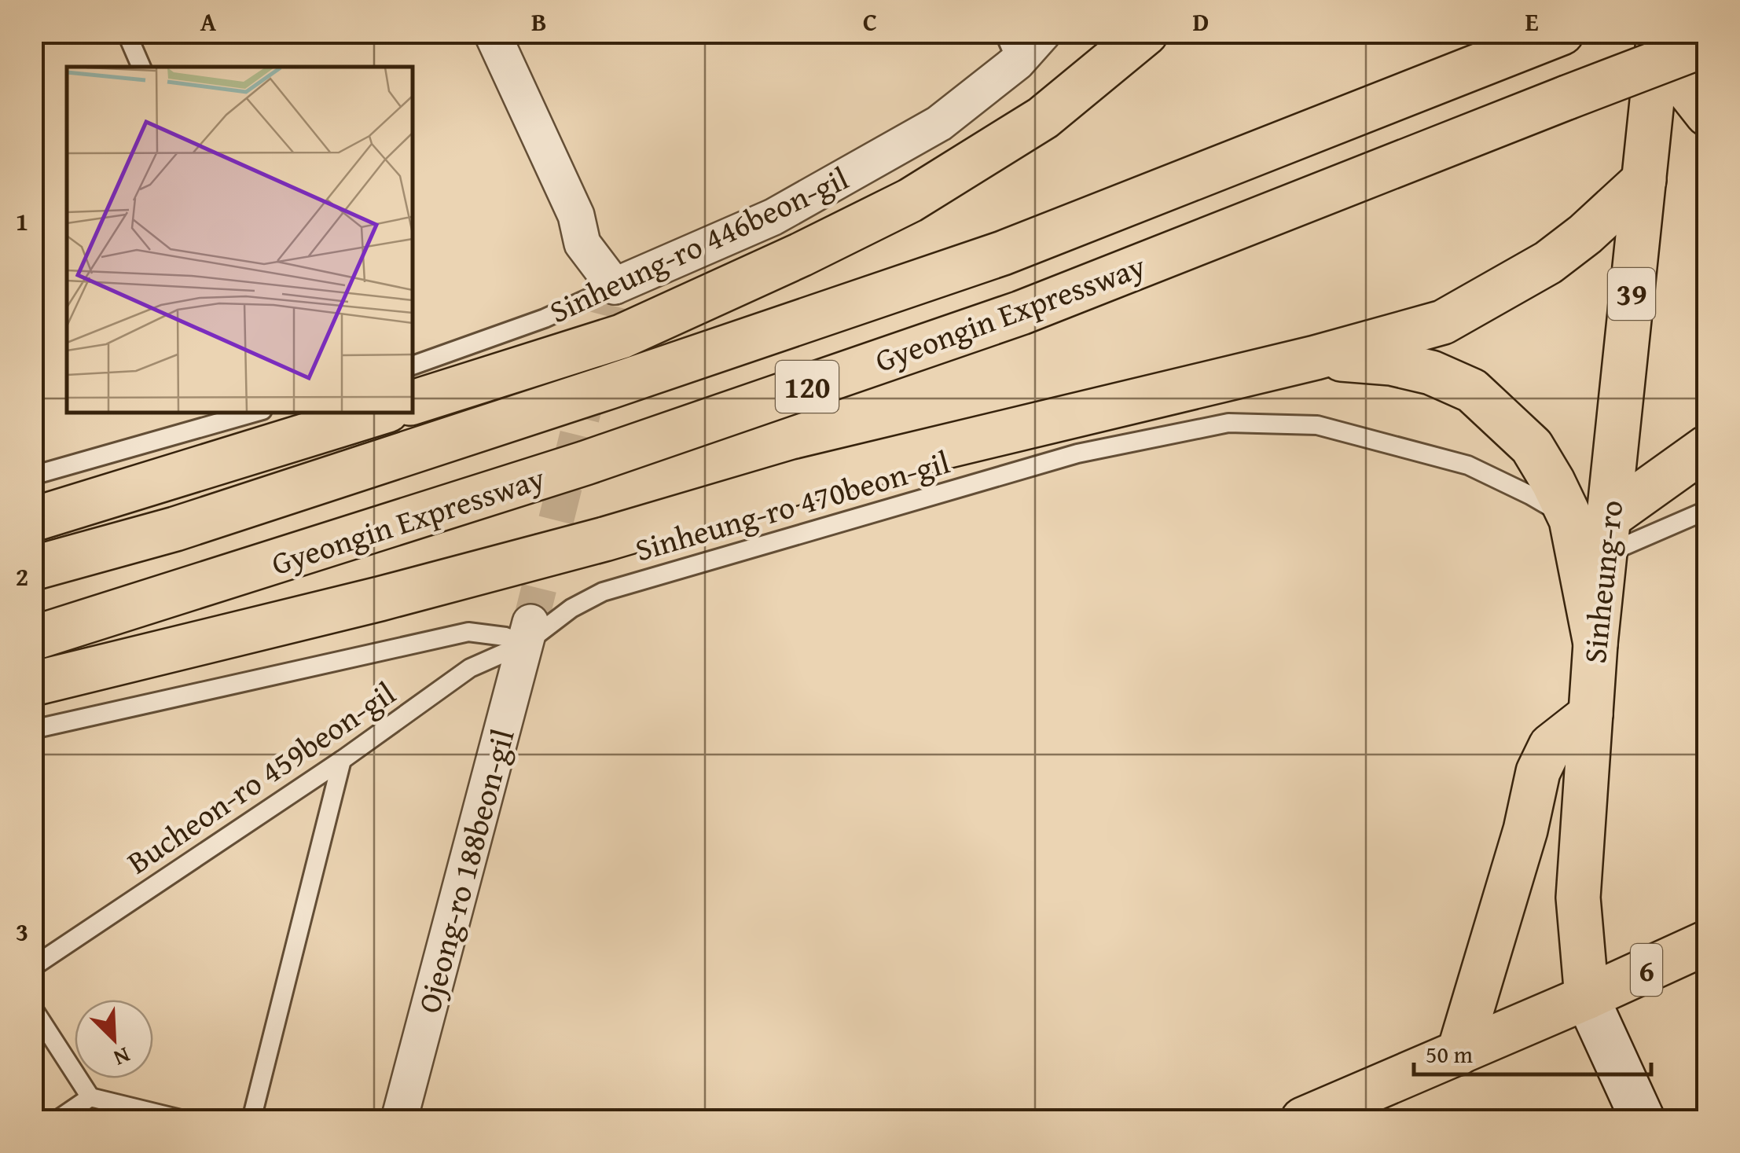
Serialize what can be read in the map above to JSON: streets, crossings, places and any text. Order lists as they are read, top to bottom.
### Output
{
  "streets": {
    "main road": [
      "39",
      "Gyeongin Expressway",
      "120",
      "Sinheung-ro",
      "6"
    ],
    "street": ["Sinheung-ro 446beon-gil", "Ojeong-ro 188beon-gil"],
    "lane": ["Sinheung-ro 470beon-gil", "Bucheon-ro 459beon-gil"]
  },
  "crossings": [
    ["Sinheung-ro 470beon-gil", "Sinheung-ro"],
    ["Sinheung-ro 470beon-gil", "Bucheon-ro 459beon-gil"],
    ["Sinheung-ro 470beon-gil", "Ojeong-ro 188beon-gil"],
    ["Sinheung-ro", "6"],
    ["Bucheon-ro 459beon-gil", "Ojeong-ro 188beon-gil"]
  ],
  "scale_bar": "50 m",
  "north": "bottom right",
  "grid": {
    "columns": [
      "A",
      "B",
      "C",
      "D",
      "E"
    ],
    "rows": ["1", "2", "3"]
  }
}
